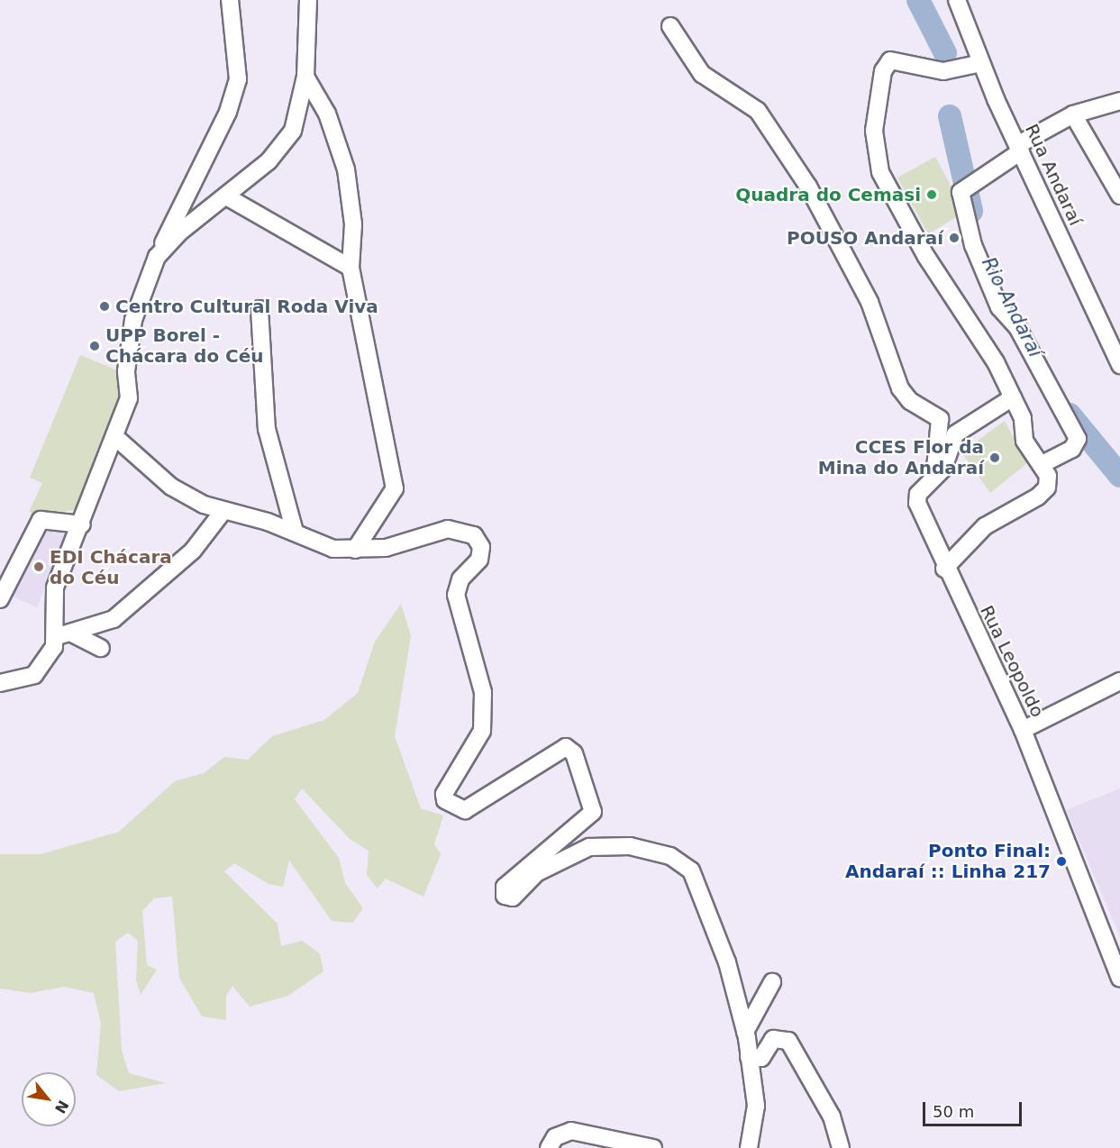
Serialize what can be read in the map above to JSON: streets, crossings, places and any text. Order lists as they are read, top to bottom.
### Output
{
  "streets": {
    "street": ["Rua Andaraí", "Rua Leopoldo"]
  },
  "water": ["Rio Andaraí"],
  "places": [
    "Quadra do Cemasi",
    "POUSO Andaraí",
    "Centro Cultural Roda Viva",
    "UPP Borel - Chácara do Céu",
    "CCES Flor da Mina do Andaraí",
    "EDI Chácara do Céu",
    "Ponto Final: Andaraí :: Linha 217"
  ],
  "scale_bar": "50 m",
  "north": "bottom right"
}
